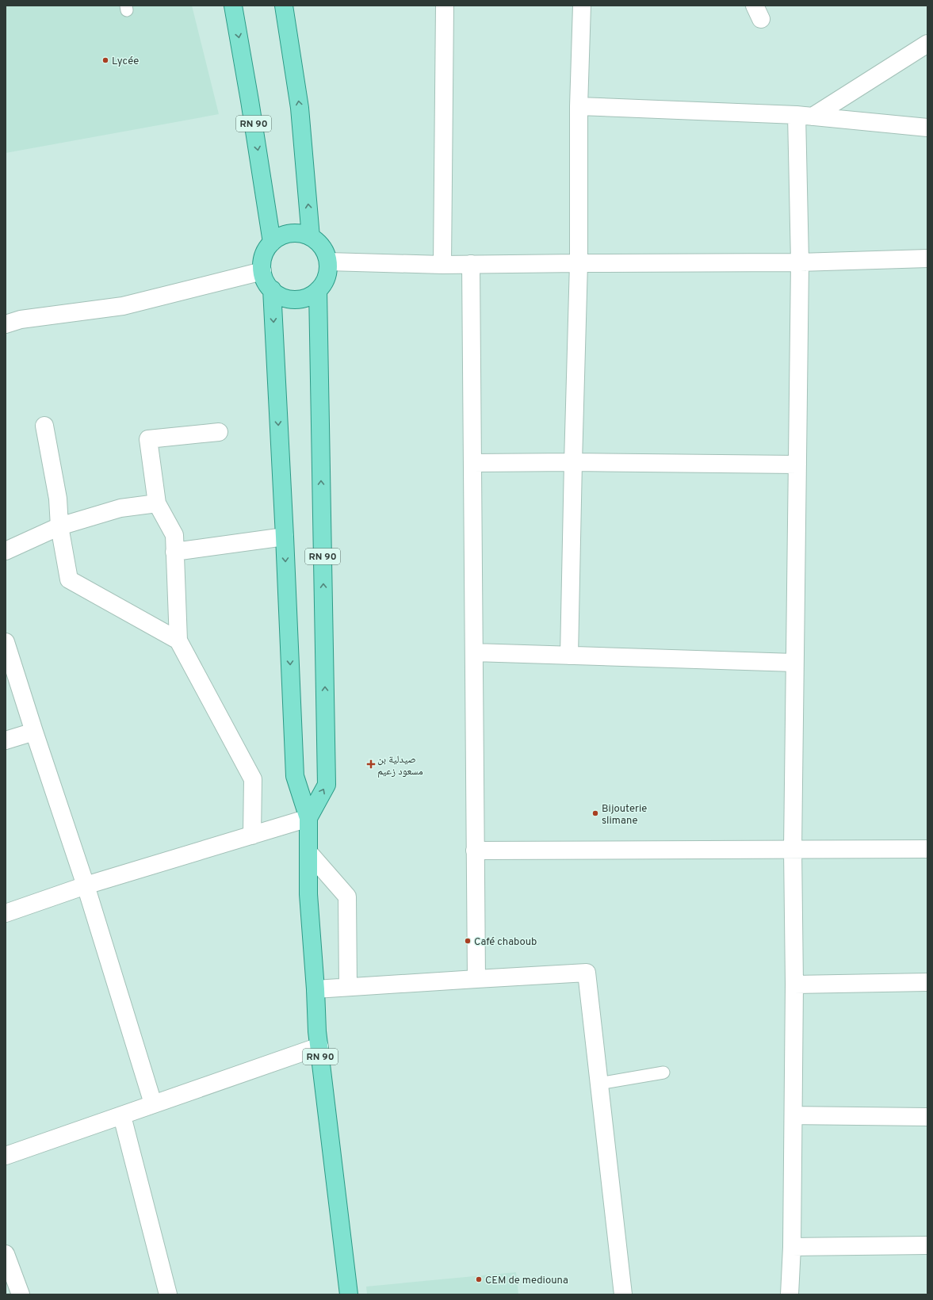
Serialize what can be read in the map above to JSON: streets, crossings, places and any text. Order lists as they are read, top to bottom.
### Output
{
  "streets": {
    "main road": ["RN 90"]
  },
  "places": {
    "other": [
      "Lycée",
      "Bijouterie slimane",
      "Café chaboub",
      "CEM de mediouna"
    ],
    "health": ["صيدلية بن مسعود زعيم"]
  }
}
